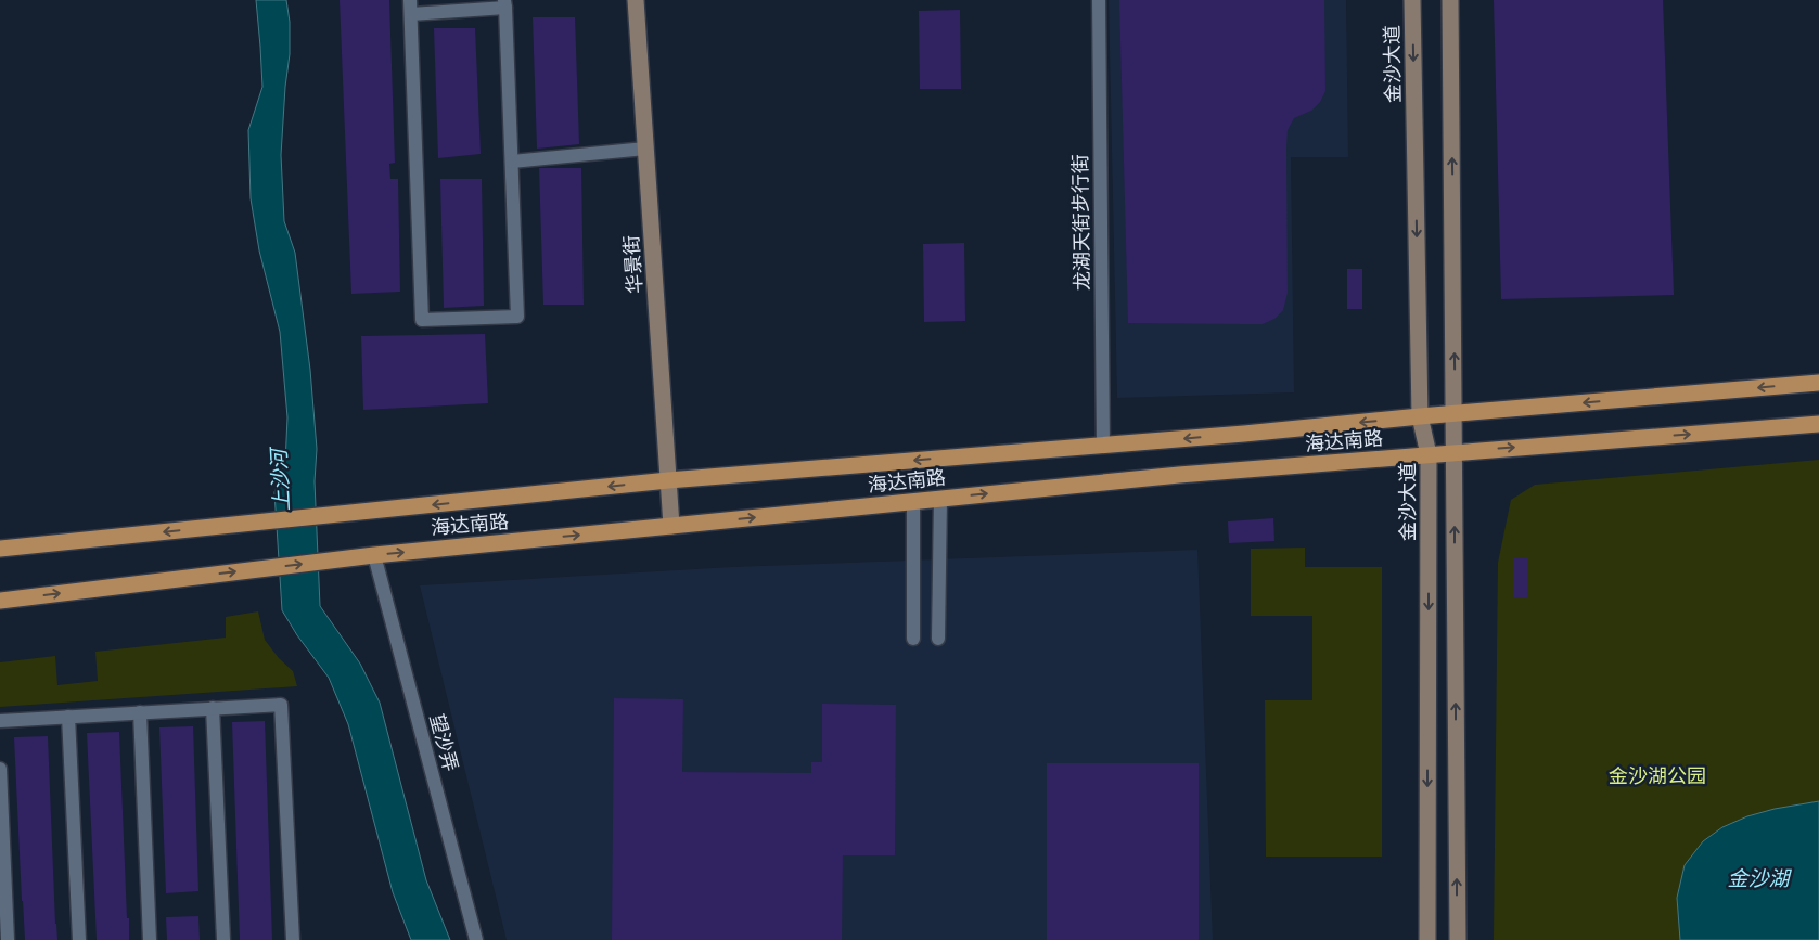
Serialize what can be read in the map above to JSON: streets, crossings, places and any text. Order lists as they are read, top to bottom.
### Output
{
  "streets": {
    "main road": ["金沙大道", "华景街", "海达南路"],
    "street": ["龙湖天街步行街", "望沙弄"]
  },
  "crossings": [
    ["金沙大道", "海达南路"],
    ["龙湖天街步行街", "海达南路"],
    ["华景街", "海达南路"],
    ["海达南路", "望沙弄"]
  ],
  "water": ["上沙河", "金沙湖"],
  "parks": ["金沙湖公园"]
}
